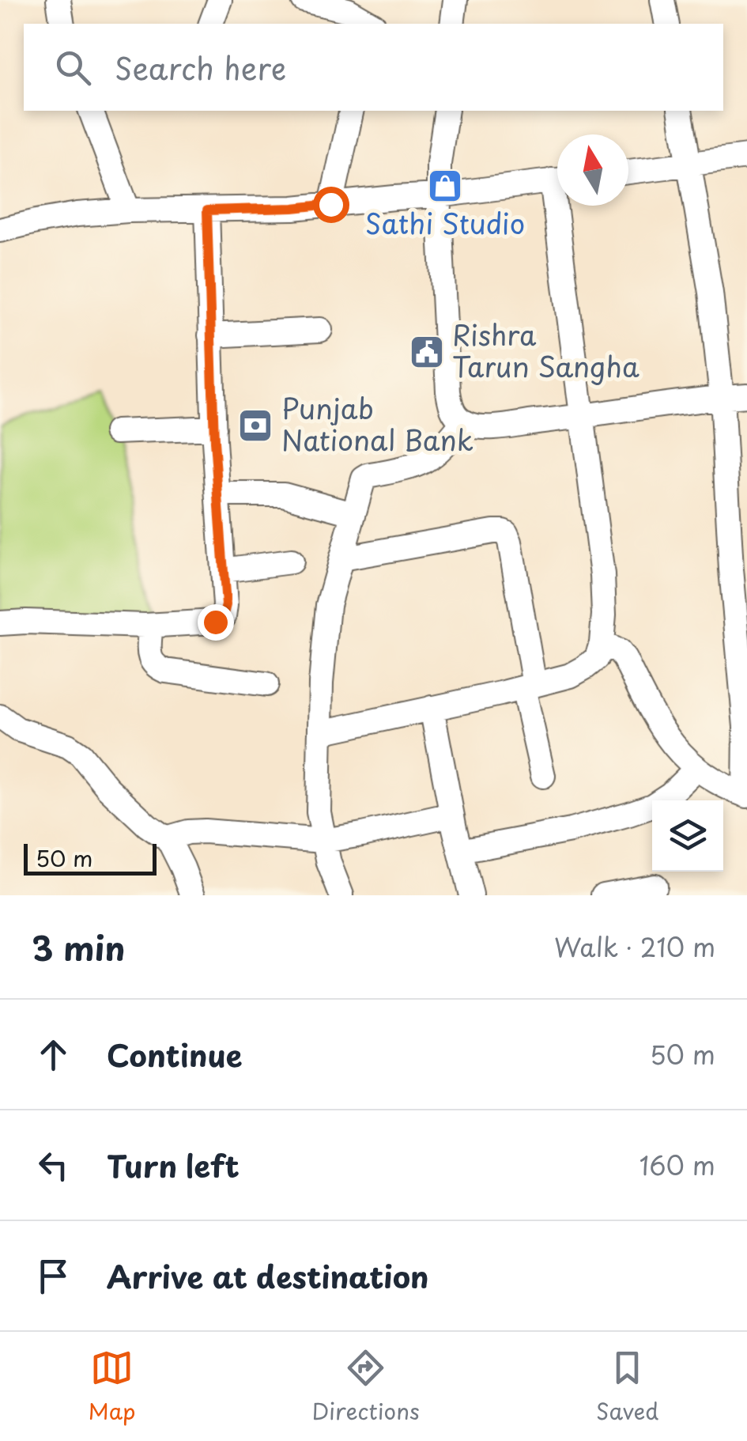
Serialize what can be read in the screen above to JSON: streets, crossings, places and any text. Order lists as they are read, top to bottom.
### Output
{
  "places": {
    "shop": ["Sathi Studio"],
    "public building": ["Rishra Tarun Sangha"],
    "bank": ["Punjab National Bank"]
  },
  "scale_bar": "50 m",
  "north": "top",
  "page": {
    "search": "Search here",
    "scale": "50 m",
    "heading": ["3 min", "Walk · 210 m"],
    "list": [
      ["Continue", "50 m"],
      ["Turn left", "160 m"],
      "Arrive at destination"
    ],
    "nav": ["Map", "Directions", "Saved"]
  }
}
